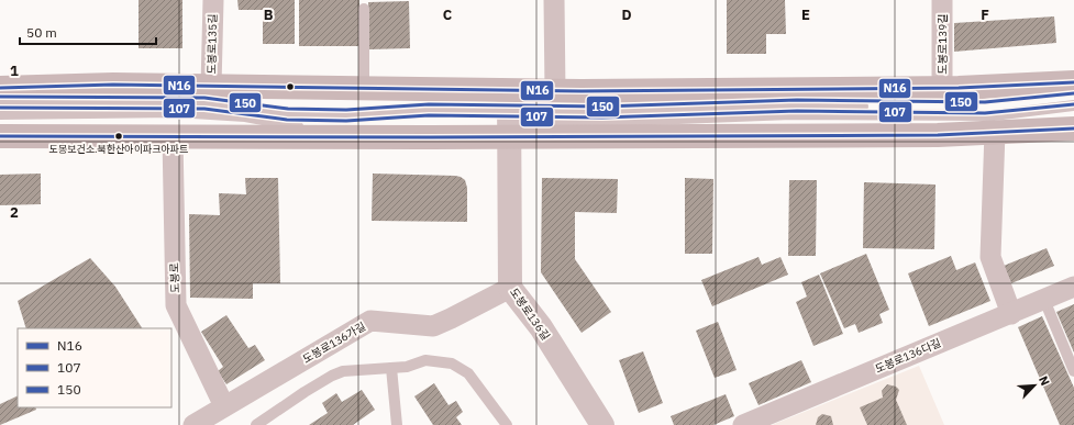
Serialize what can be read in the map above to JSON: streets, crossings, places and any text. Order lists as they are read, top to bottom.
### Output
{
  "streets": {
    "street": [
      "도봉로135길",
      "도봉로139길",
      "도봉로",
      "도봉로136길",
      "도봉로136가길",
      "도봉로136다길"
    ]
  },
  "crossings": [
    ["도봉로", "도봉로136가길"],
    ["도봉로136길", "도봉로136가길"]
  ],
  "places": ["도봉보건소.북한산아이파크아파트"],
  "lines": ["transit line N16", "transit line 150", "transit line 107"],
  "legend": ["N16", "107", "150"],
  "scale_bar": "50 m",
  "north": "top right",
  "grid": {
    "columns": [
      "B",
      "C",
      "D",
      "E",
      "F"
    ],
    "rows": ["1", "2"]
  }
}
